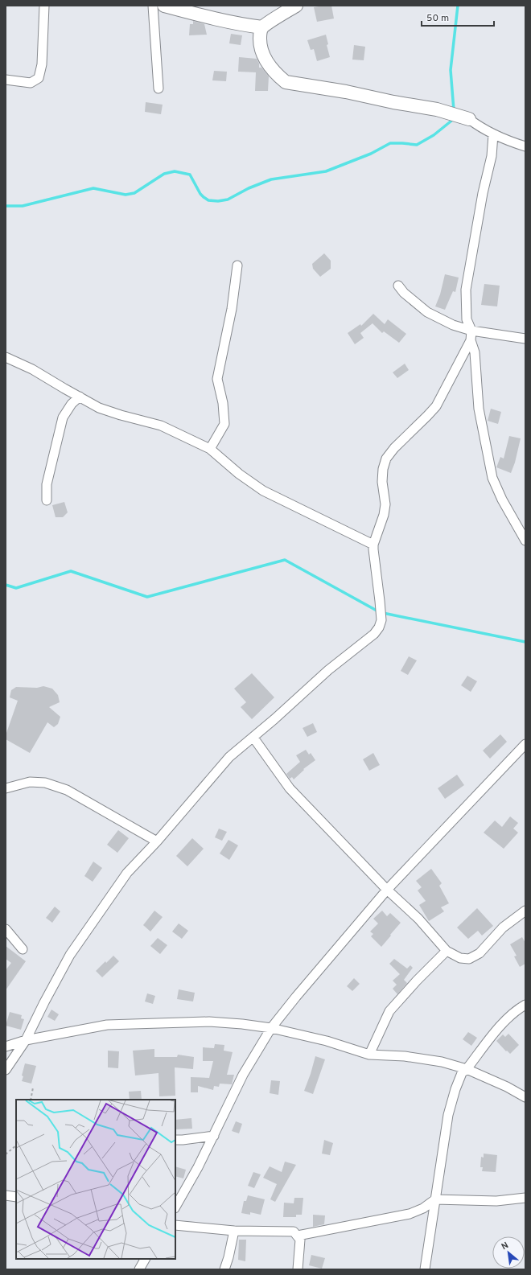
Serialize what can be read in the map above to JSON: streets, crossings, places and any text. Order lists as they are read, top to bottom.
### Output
{
  "scale_bar": "50 m",
  "north": "top left"
}
